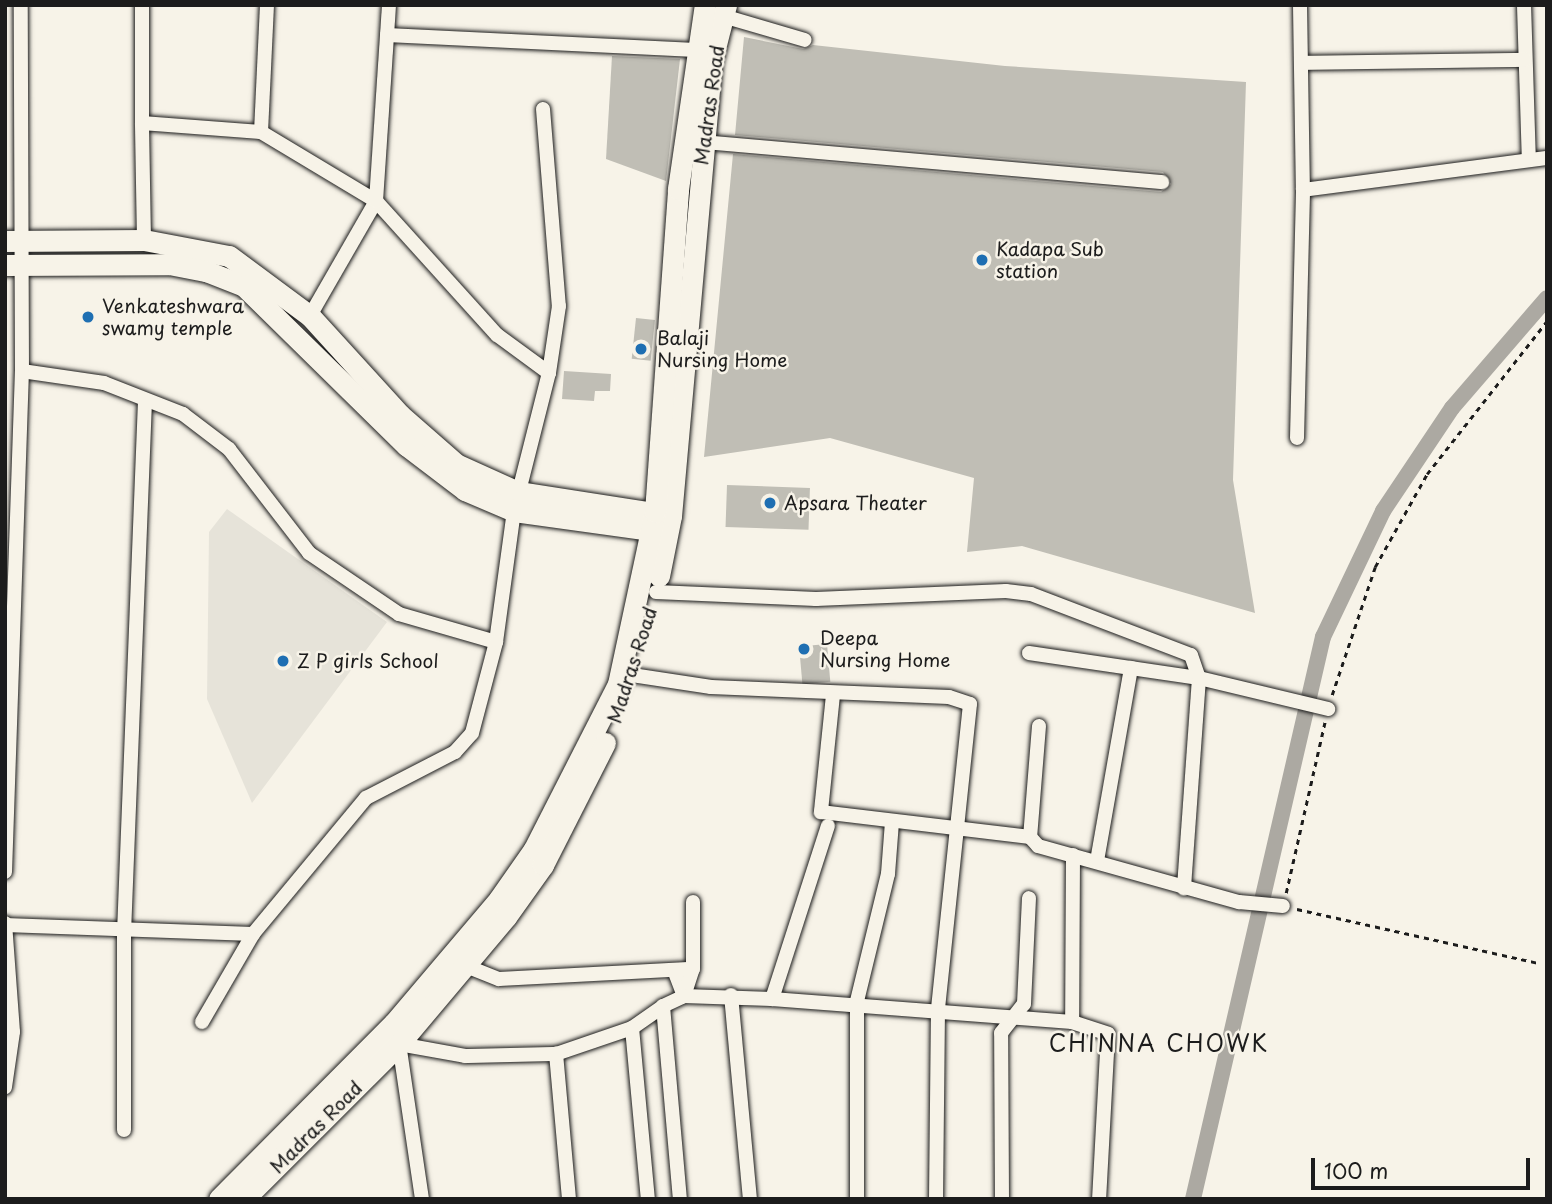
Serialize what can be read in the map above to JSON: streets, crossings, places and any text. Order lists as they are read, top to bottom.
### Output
{
  "streets": {
    "main road": ["Madras Road"]
  },
  "districts": ["CHINNA CHOWK"],
  "places": [
    "Kadapa Sub station",
    "Venkateshwara swamy temple",
    "Balaji Nursing Home",
    "Apsara Theater",
    "Deepa Nursing Home",
    "Z P girls School"
  ],
  "scale_bar": "100 m"
}
